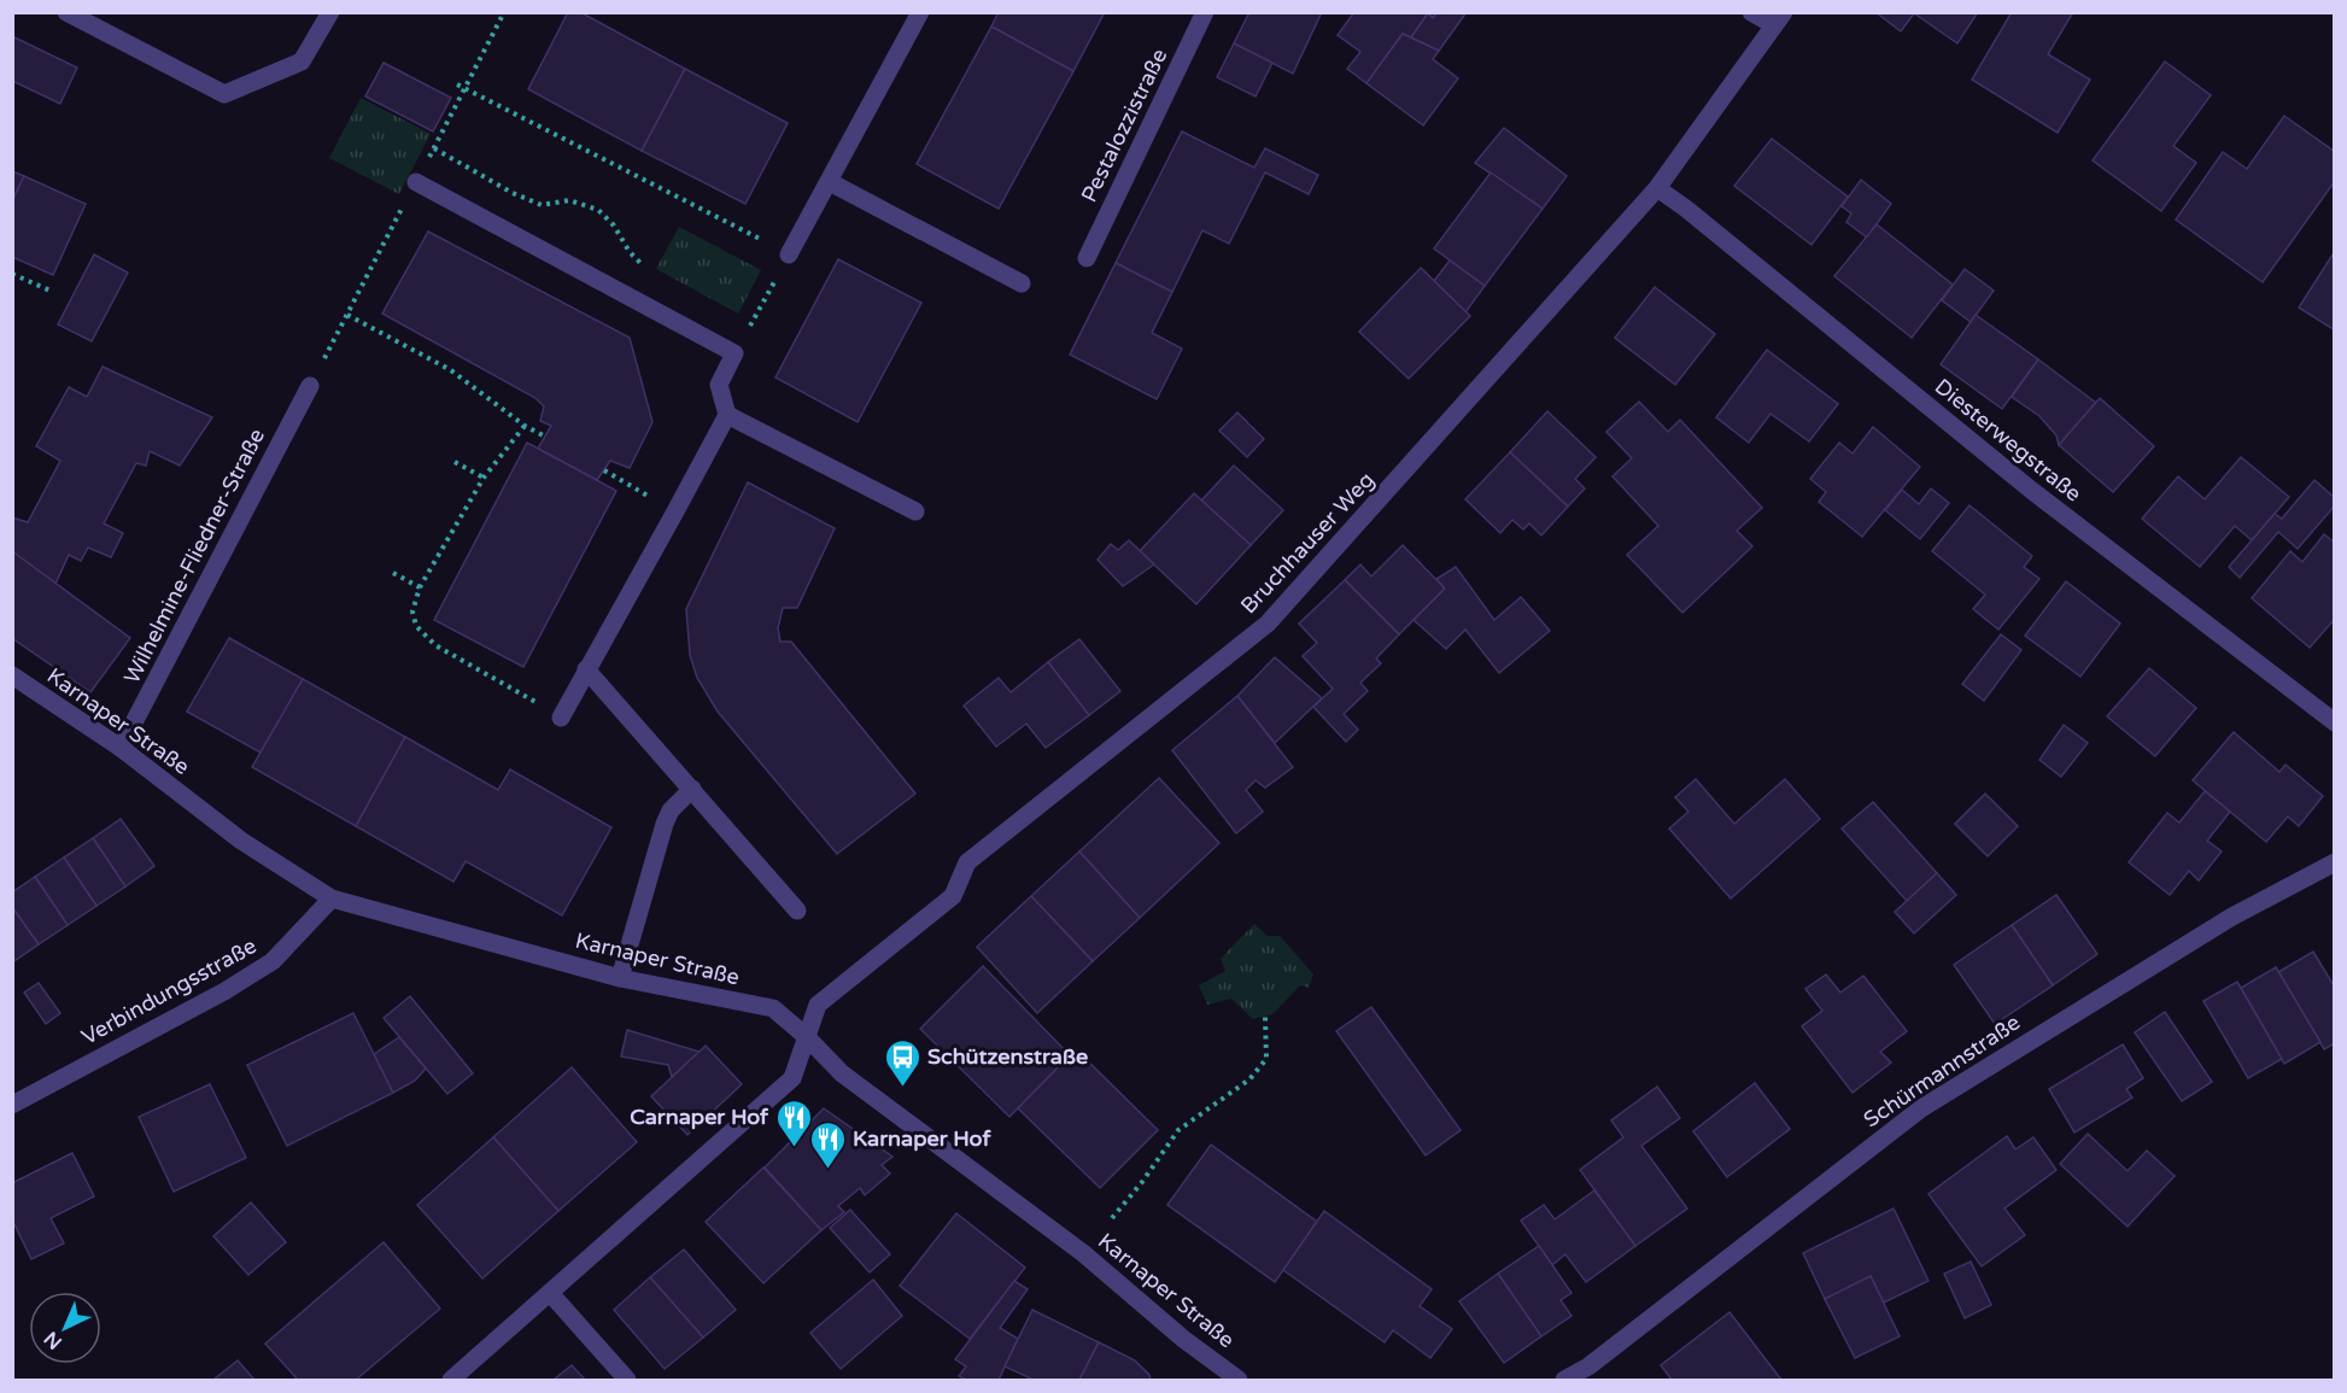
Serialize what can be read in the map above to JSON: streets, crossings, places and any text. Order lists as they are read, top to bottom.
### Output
{
  "streets": {
    "street": [
      "Pestalozzistraße",
      "Diesterwegstraße",
      "Bruchhauser Weg",
      "Wilhelmine-Fliedner-Straße",
      "Karnaper Straße",
      "Verbindungsstraße",
      "Schürmannstraße"
    ]
  },
  "crossings": [
    ["Diesterwegstraße", "Bruchhauser Weg"],
    ["Bruchhauser Weg", "Karnaper Straße"],
    ["Wilhelmine-Fliedner-Straße", "Karnaper Straße"],
    ["Karnaper Straße", "Verbindungsstraße"]
  ],
  "places": {
    "bus stop": ["Schützenstraße"],
    "restaurant": ["Carnaper Hof", "Karnaper Hof"]
  },
  "north": "bottom left"
}
